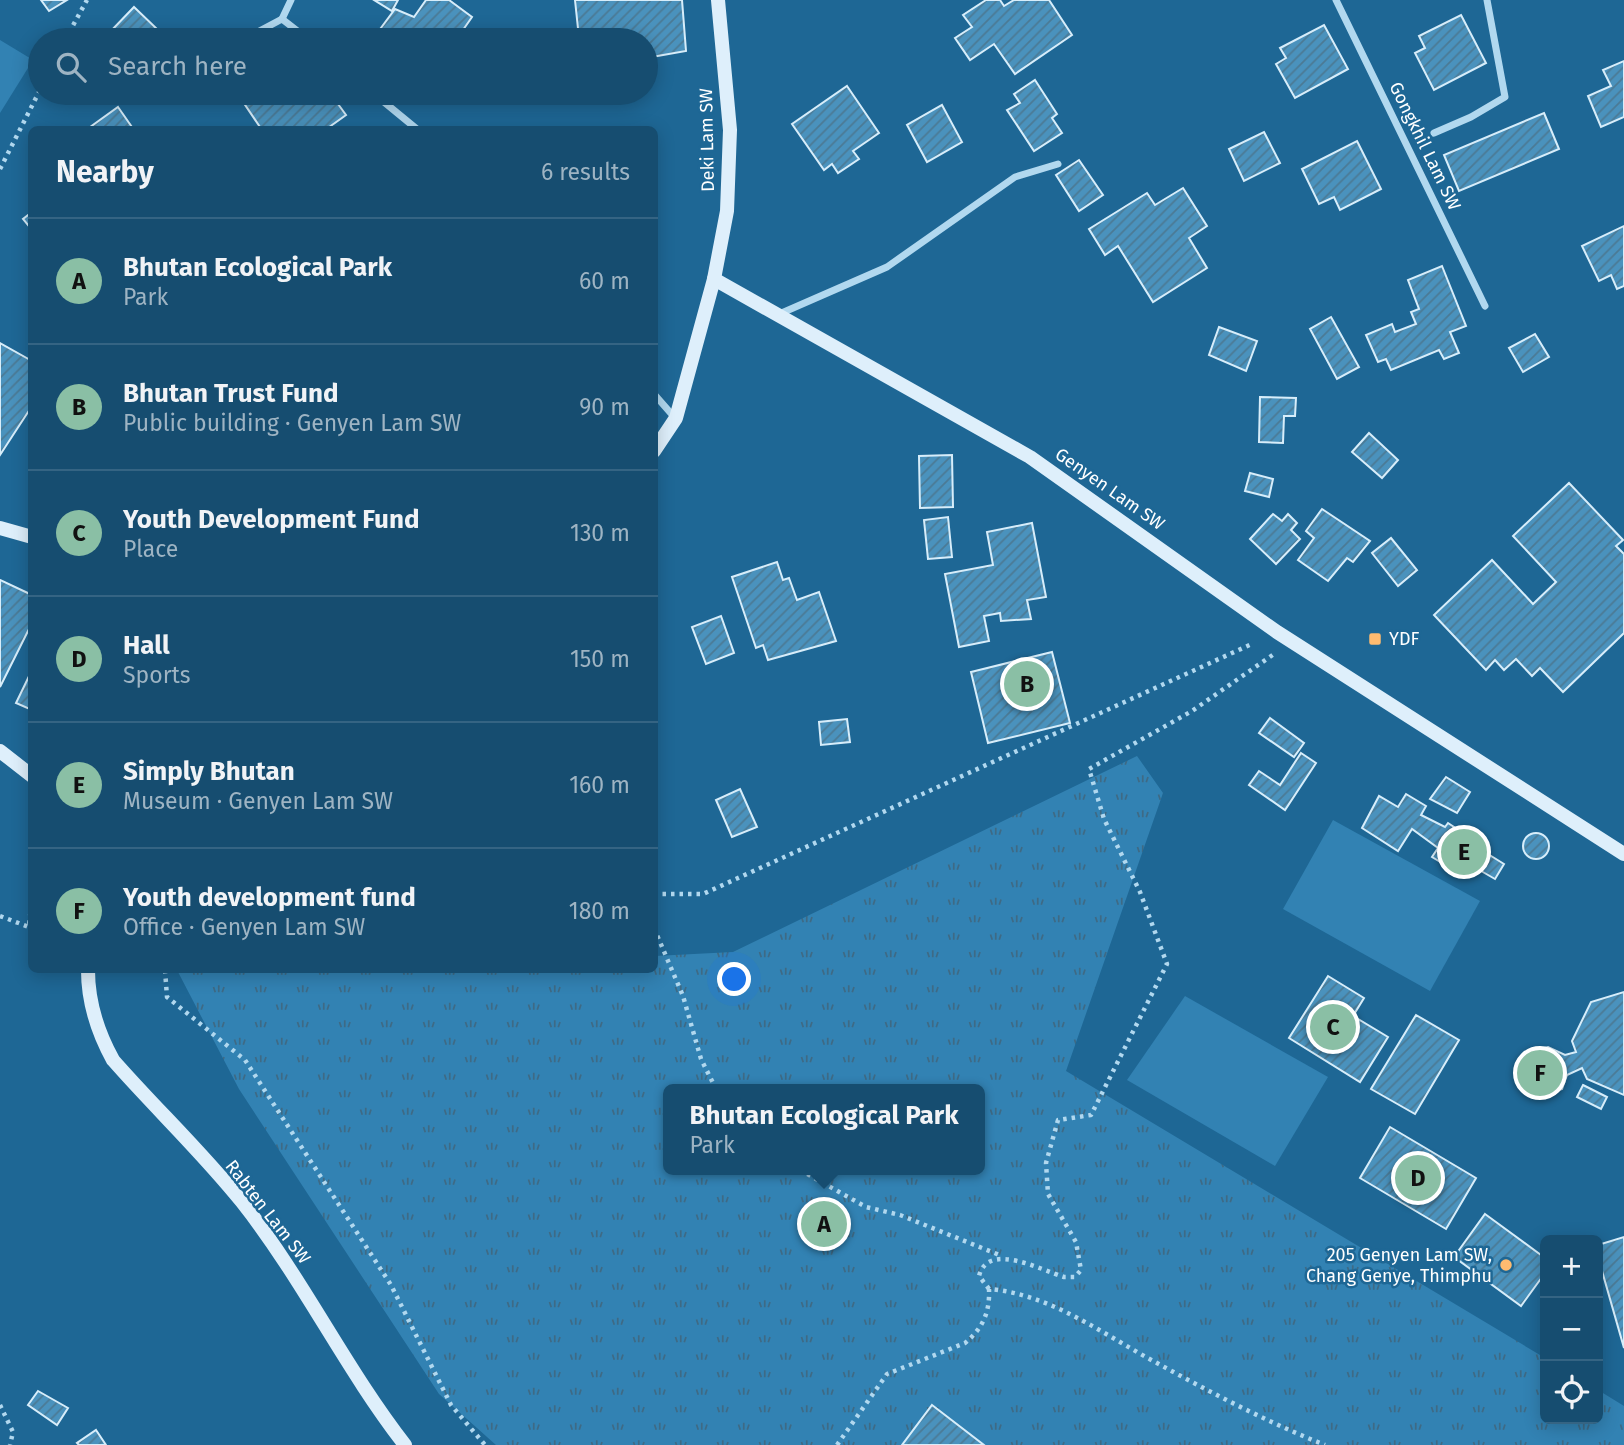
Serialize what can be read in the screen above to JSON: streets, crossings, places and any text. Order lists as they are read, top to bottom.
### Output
{
  "streets": {
    "main road": ["Deki Lam SW", "Genyen Lam SW", "Rabten Lam SW"],
    "street": ["Gongkhil Lam SW"]
  },
  "crossings": [
    ["Deki Lam SW", "Genyen Lam SW"]
  ],
  "places": {
    "transit": ["YDF"],
    "other": ["205 Genyen Lam SW, Chang Genye, Thimphu"]
  },
  "page": {
    "search": "Search here",
    "heading": ["Nearby", "6 results"],
    "list": [
      {
        "mark": "A",
        "name": "Bhutan Ecological Park",
        "note": "Park",
        "value": "60 m"
      },
      {
        "mark": "B",
        "name": "Bhutan Trust Fund",
        "note": "Public building · Genyen Lam SW",
        "value": "90 m"
      },
      {
        "mark": "C",
        "name": "Youth Development Fund",
        "note": "Place",
        "value": "130 m"
      },
      {
        "mark": "D",
        "name": "Hall",
        "note": "Sports",
        "value": "150 m"
      },
      {
        "mark": "E",
        "name": "Simply Bhutan",
        "note": "Museum · Genyen Lam SW",
        "value": "160 m"
      },
      {
        "mark": "F",
        "name": "Youth development fund",
        "note": "Office · Genyen Lam SW",
        "value": "180 m"
      }
    ],
    "pins": [
      "B",
      "E",
      "C",
      "F",
      "D",
      "A"
    ],
    "popup": ["Bhutan Ecological Park", "Park"],
    "map_buttons": ["+", "−"]
  }
}
